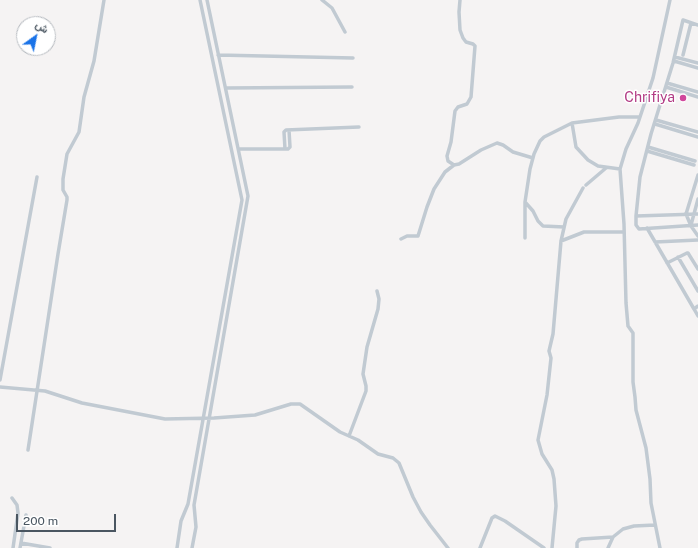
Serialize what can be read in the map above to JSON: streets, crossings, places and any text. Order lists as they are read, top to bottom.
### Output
{
  "places": ["Chrifiya"],
  "scale_bar": "200 m",
  "north": "top right"
}
